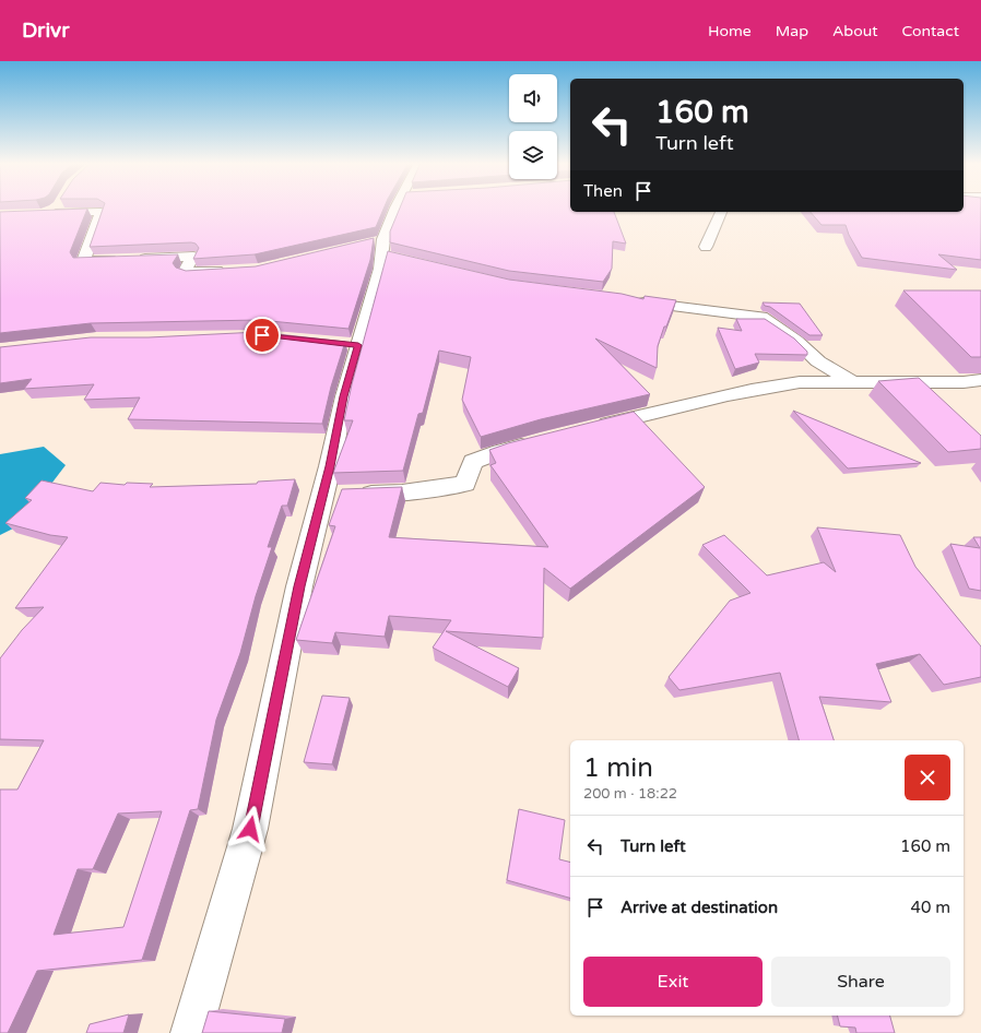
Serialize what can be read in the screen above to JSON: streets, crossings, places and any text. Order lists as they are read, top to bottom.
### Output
{
  "page": {
    "header": "Drivr",
    "nav": [
      "Home",
      "Map",
      "About",
      "Contact"
    ],
    "turn": ["160 m", "Turn left"],
    "then": "Then",
    "heading": ["1 min", "200 m · 18:22"],
    "list": [
      {
        "name": "Turn left",
        "value": "160 m"
      },
      {
        "name": "Arrive at destination",
        "value": "40 m"
      }
    ],
    "buttons": ["Exit", "Share"]
  }
}
